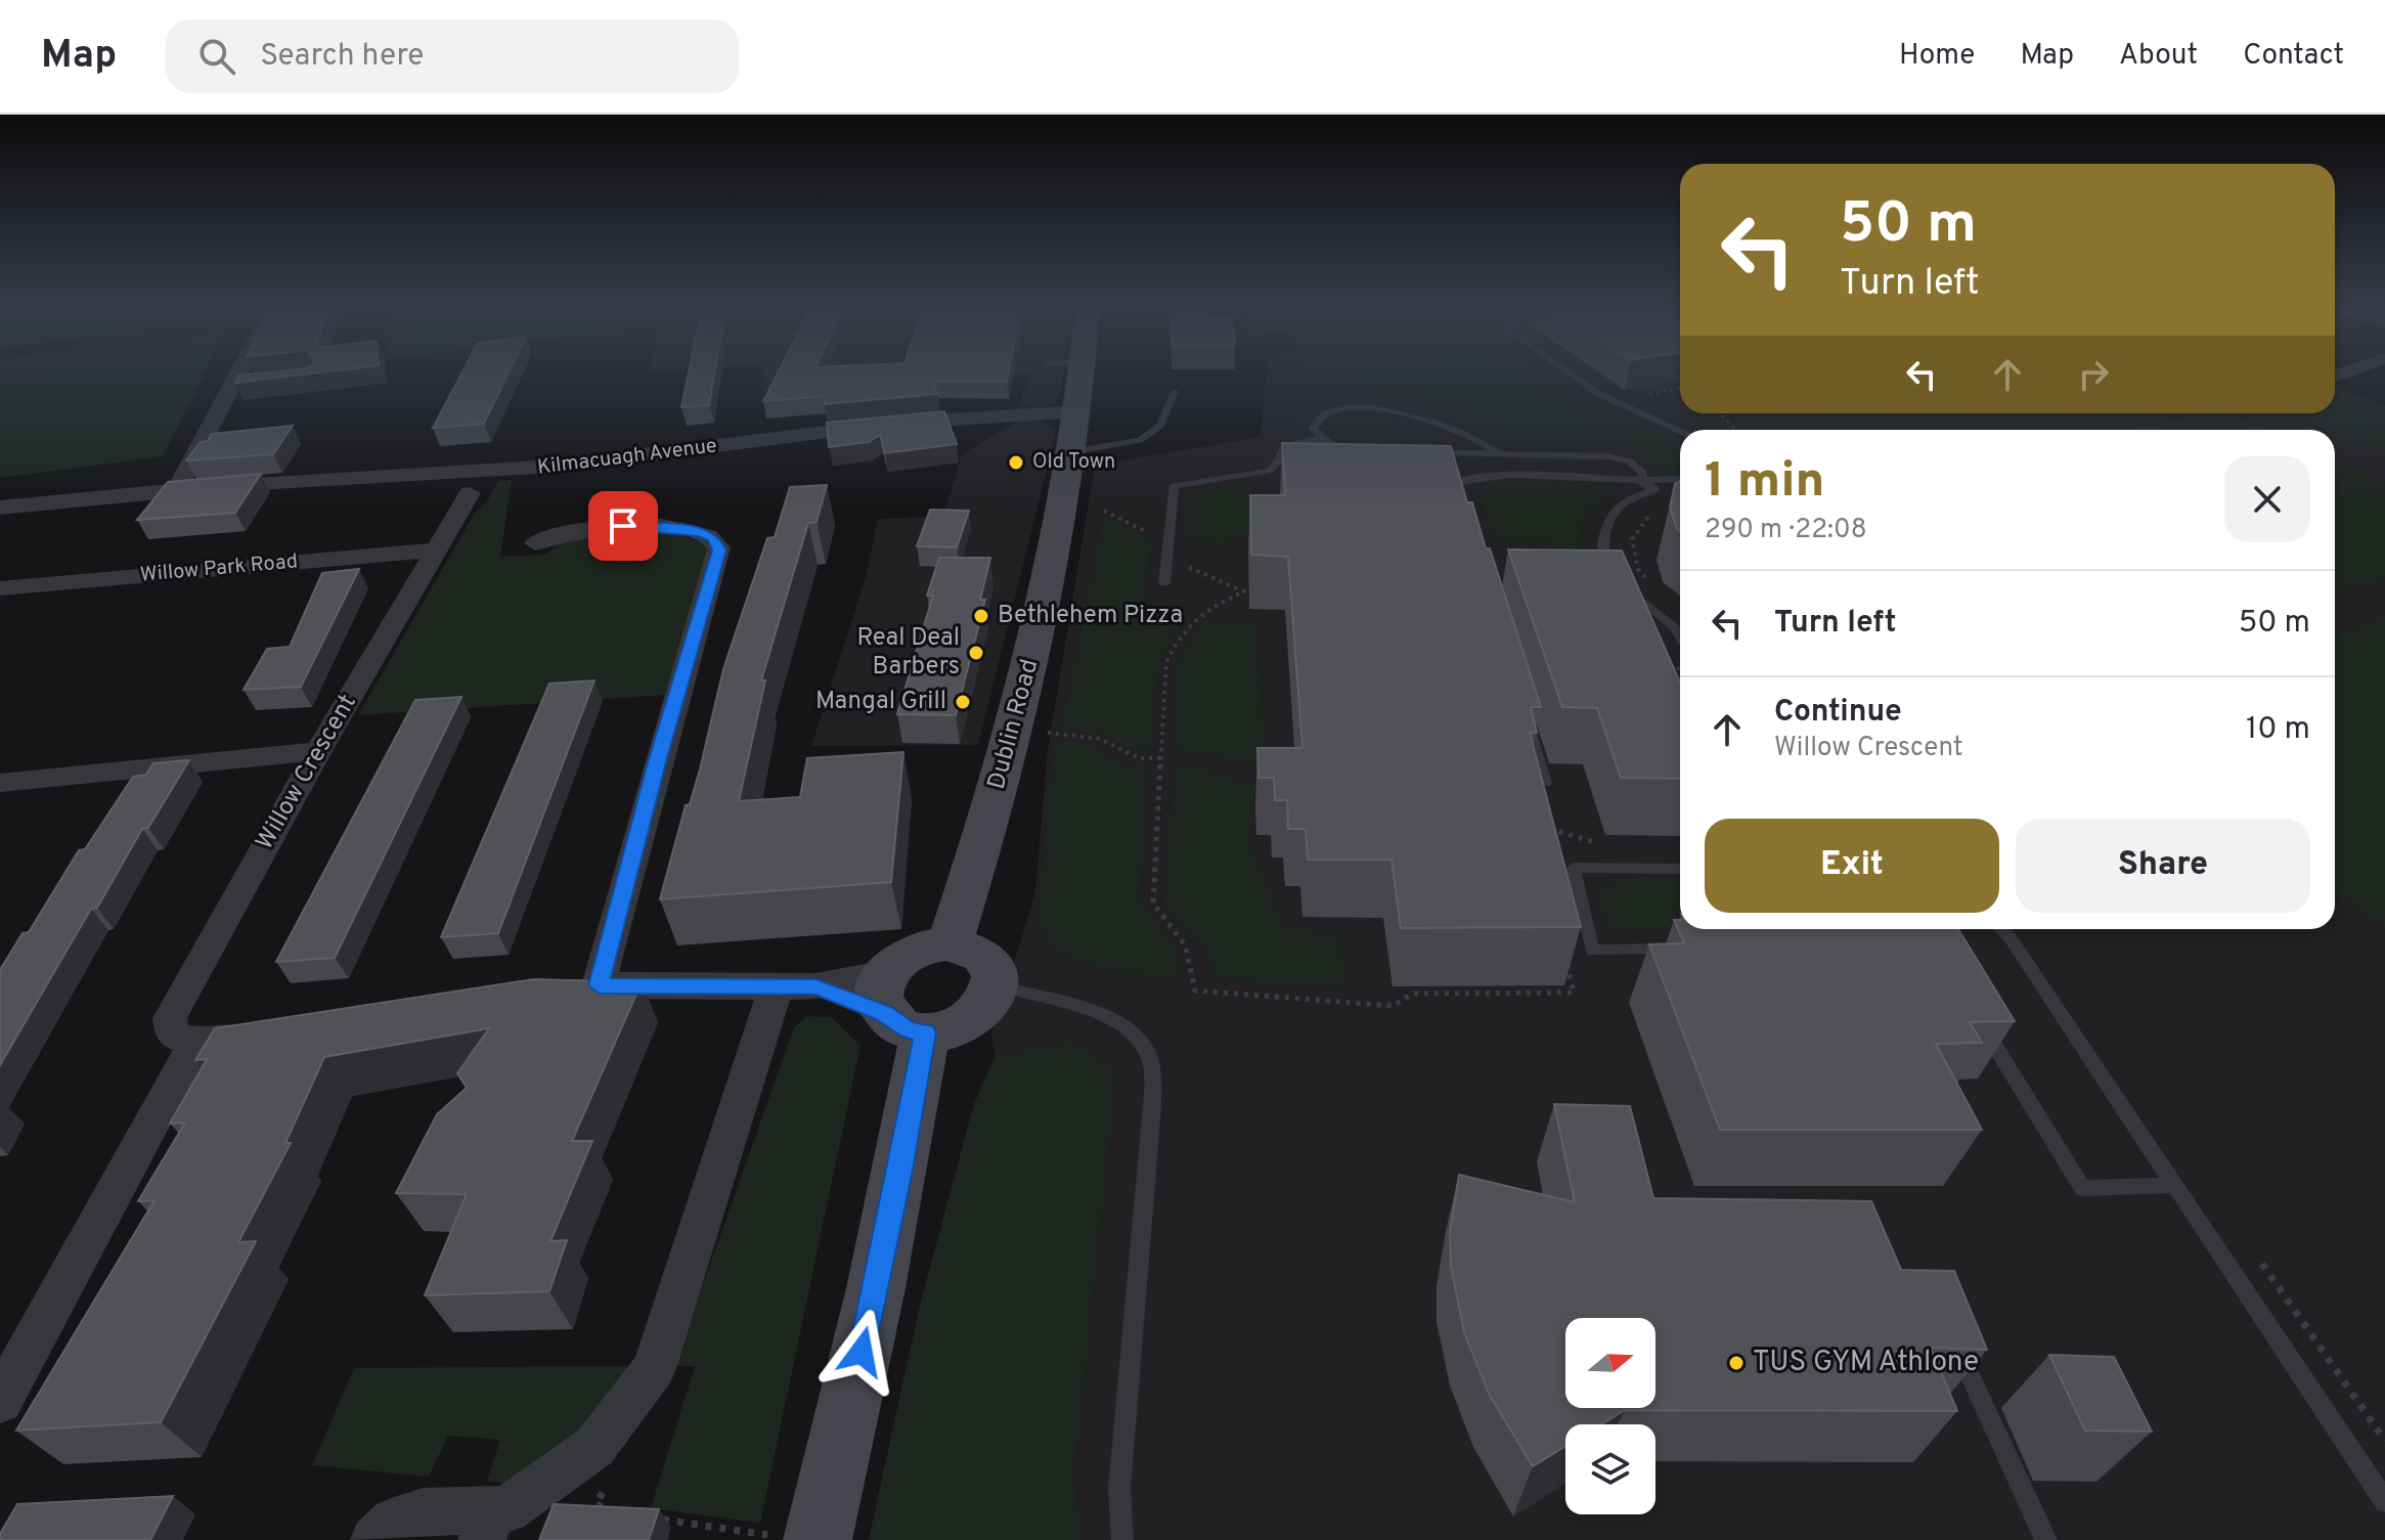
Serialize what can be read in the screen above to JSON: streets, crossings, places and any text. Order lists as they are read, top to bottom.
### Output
{
  "streets": {
    "main road": ["Dublin Road"],
    "street": ["Kilmacuagh Avenue", "Willow Park Road", "Willow Crescent"]
  },
  "crossings": [
    ["Kilmacuagh Avenue", "Dublin Road"],
    ["Willow Park Road", "Willow Crescent"]
  ],
  "places": [
    "Old Town",
    "Bethlehem Pizza",
    "Real Deal Barbers",
    "Mangal Grill",
    "TUS GYM Athlone"
  ],
  "north": "right",
  "page": {
    "header": "Map",
    "search": "Search here",
    "nav": [
      "Home",
      "Map",
      "About",
      "Contact"
    ],
    "turn": ["50 m", "Turn left"],
    "heading": ["1 min", "290 m · 22:08"],
    "list": [
      {
        "name": "Turn left",
        "value": "50 m"
      },
      {
        "name": "Continue",
        "note": "Willow Crescent",
        "value": "10 m"
      }
    ],
    "buttons": ["Exit", "Share"]
  }
}
